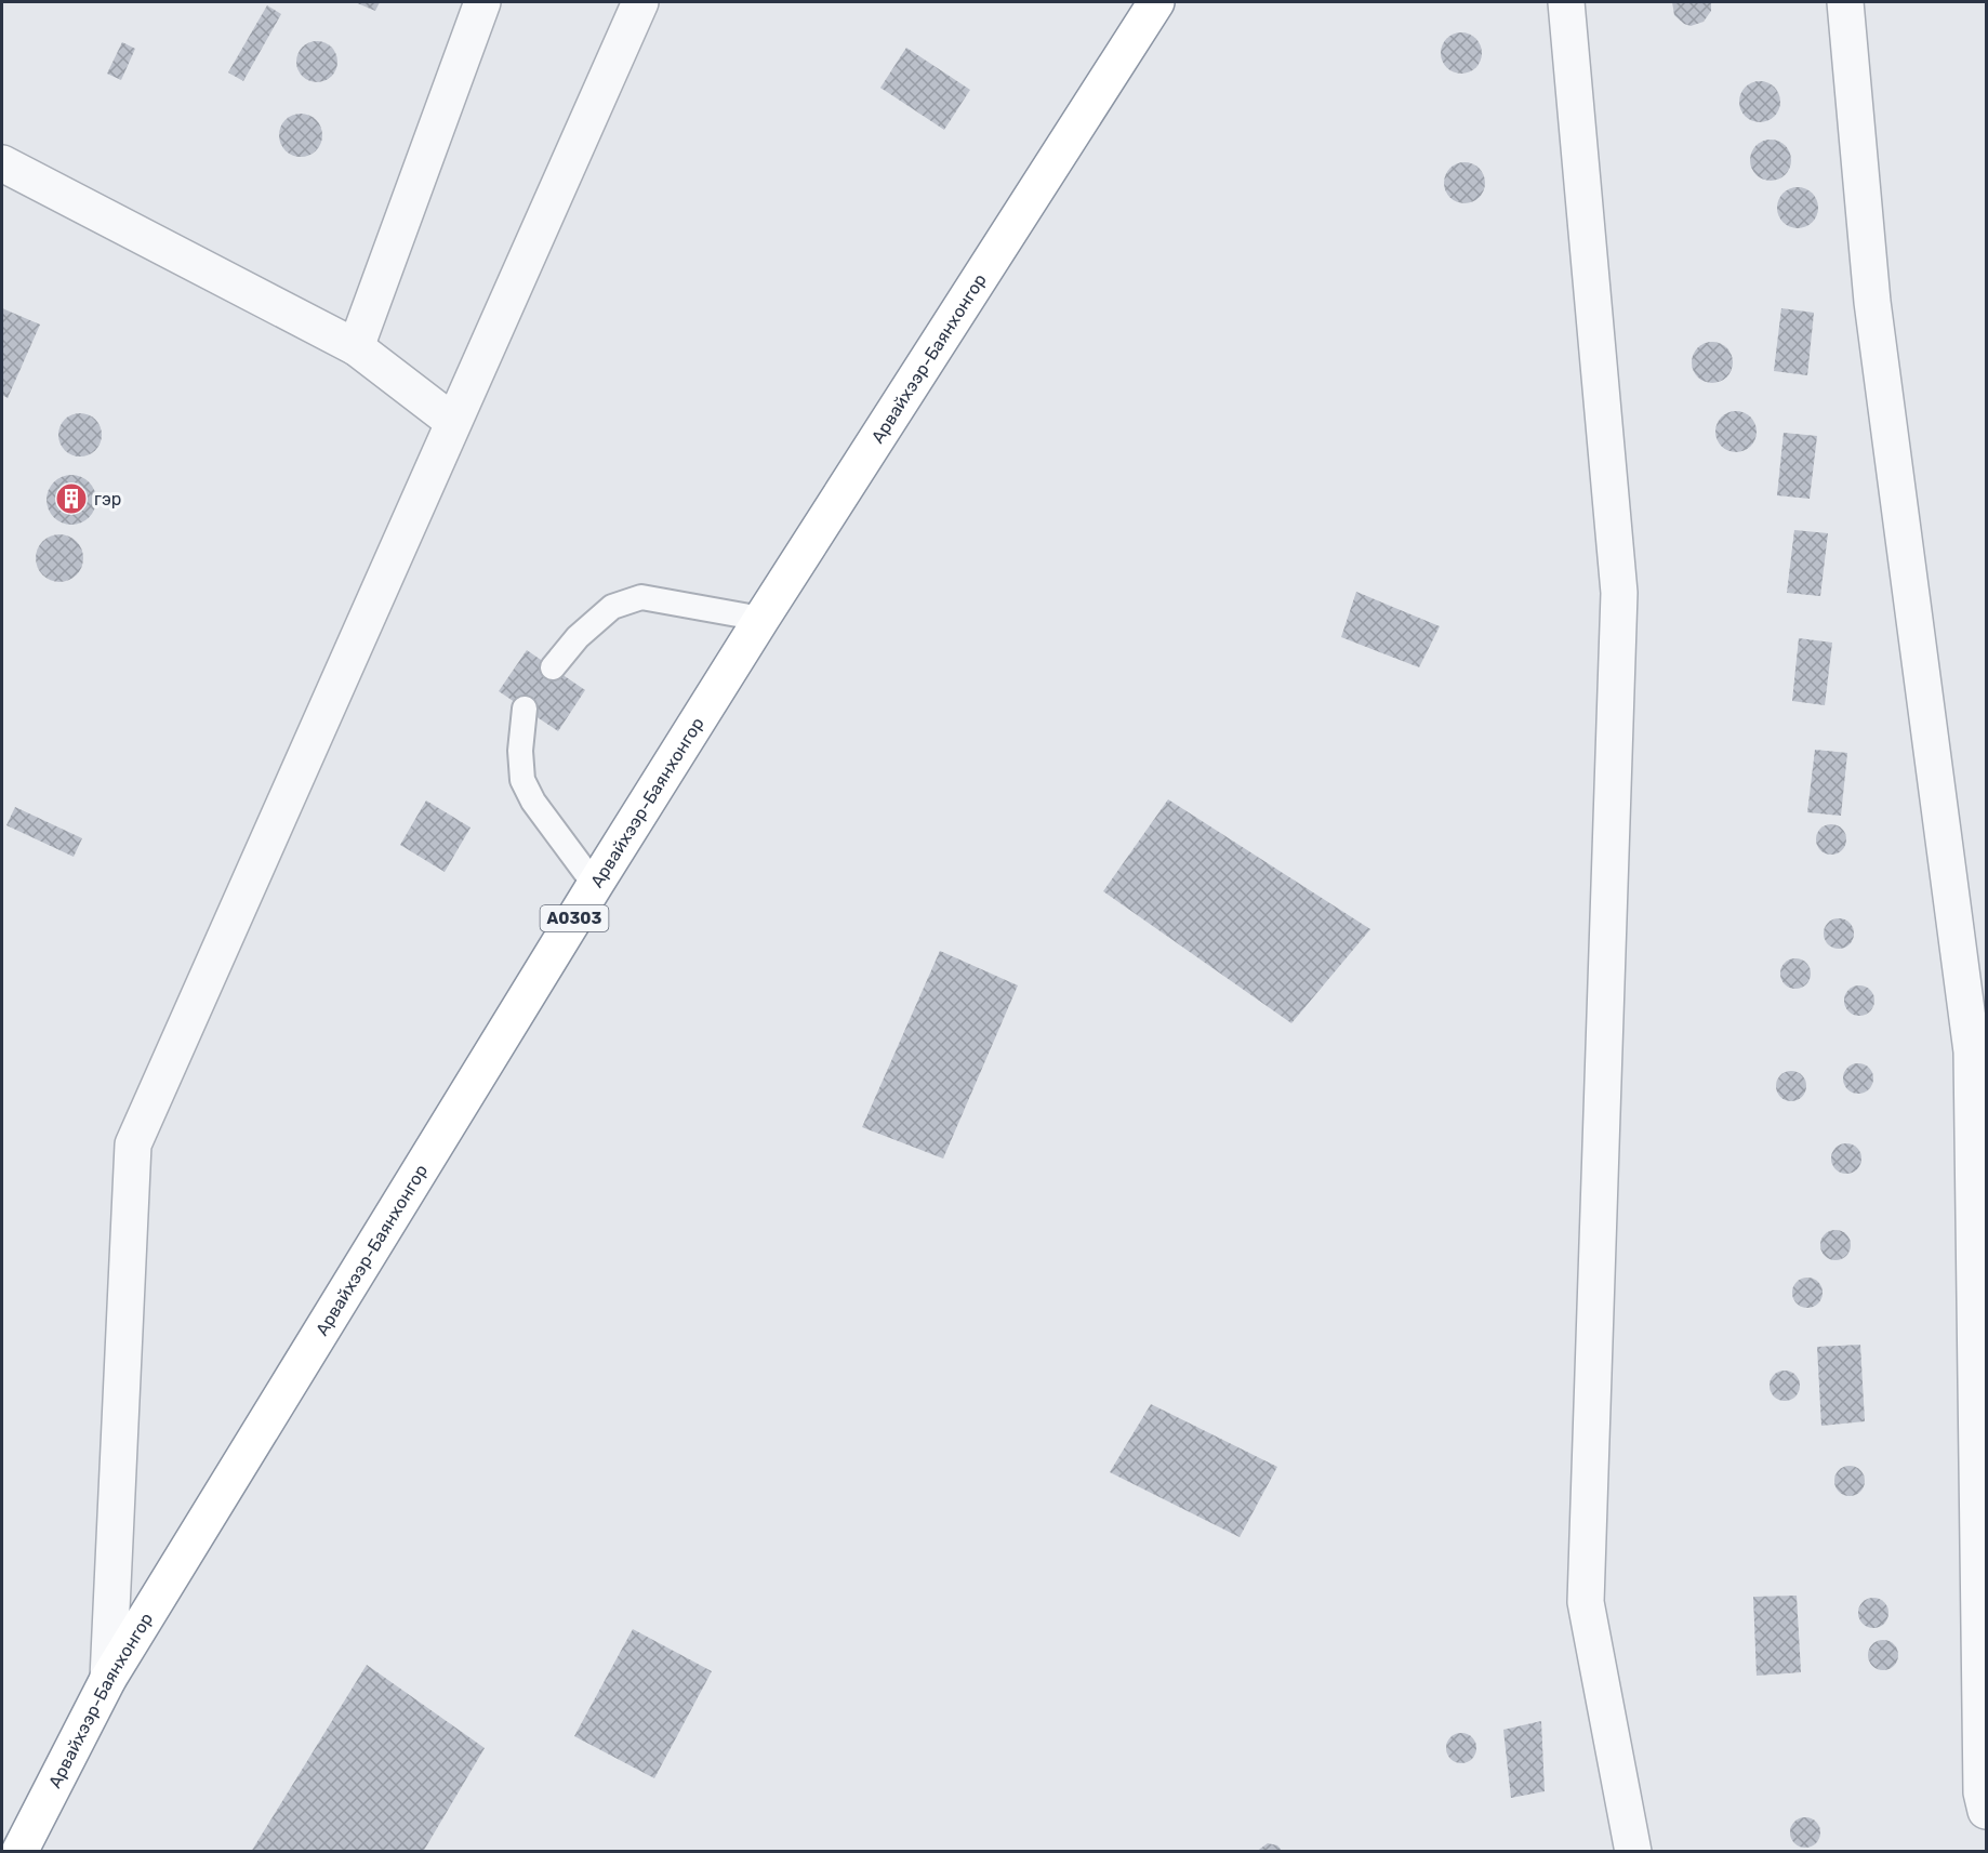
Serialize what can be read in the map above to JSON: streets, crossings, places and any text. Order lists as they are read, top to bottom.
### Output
{
  "streets": {
    "highway": ["Арвайхээр-Баянхонгор", "A0303"]
  },
  "places": {
    "building": ["гэр"]
  }
}
